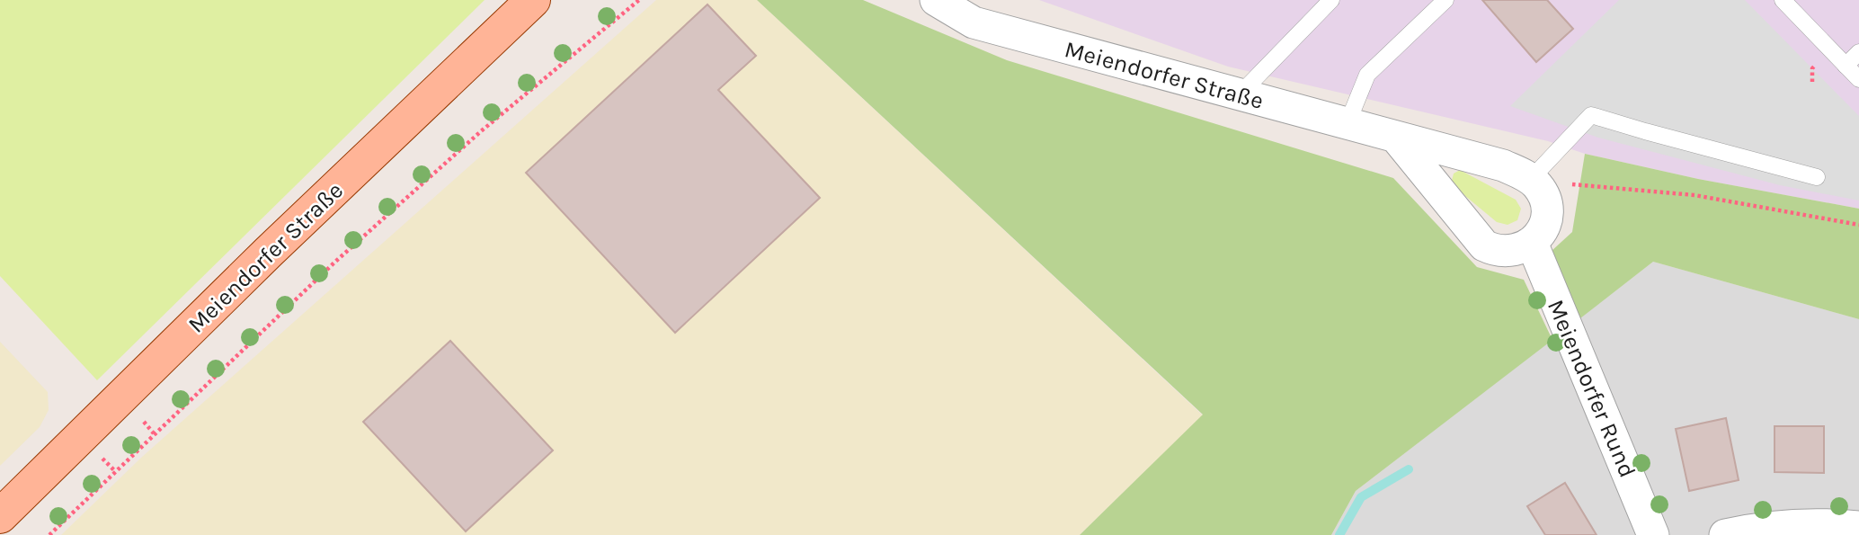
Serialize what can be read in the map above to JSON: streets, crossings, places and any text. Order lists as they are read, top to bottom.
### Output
{
  "streets": {
    "main road": ["Meiendorfer Straße"],
    "street": ["Meiendorfer Rund"]
  }
}
